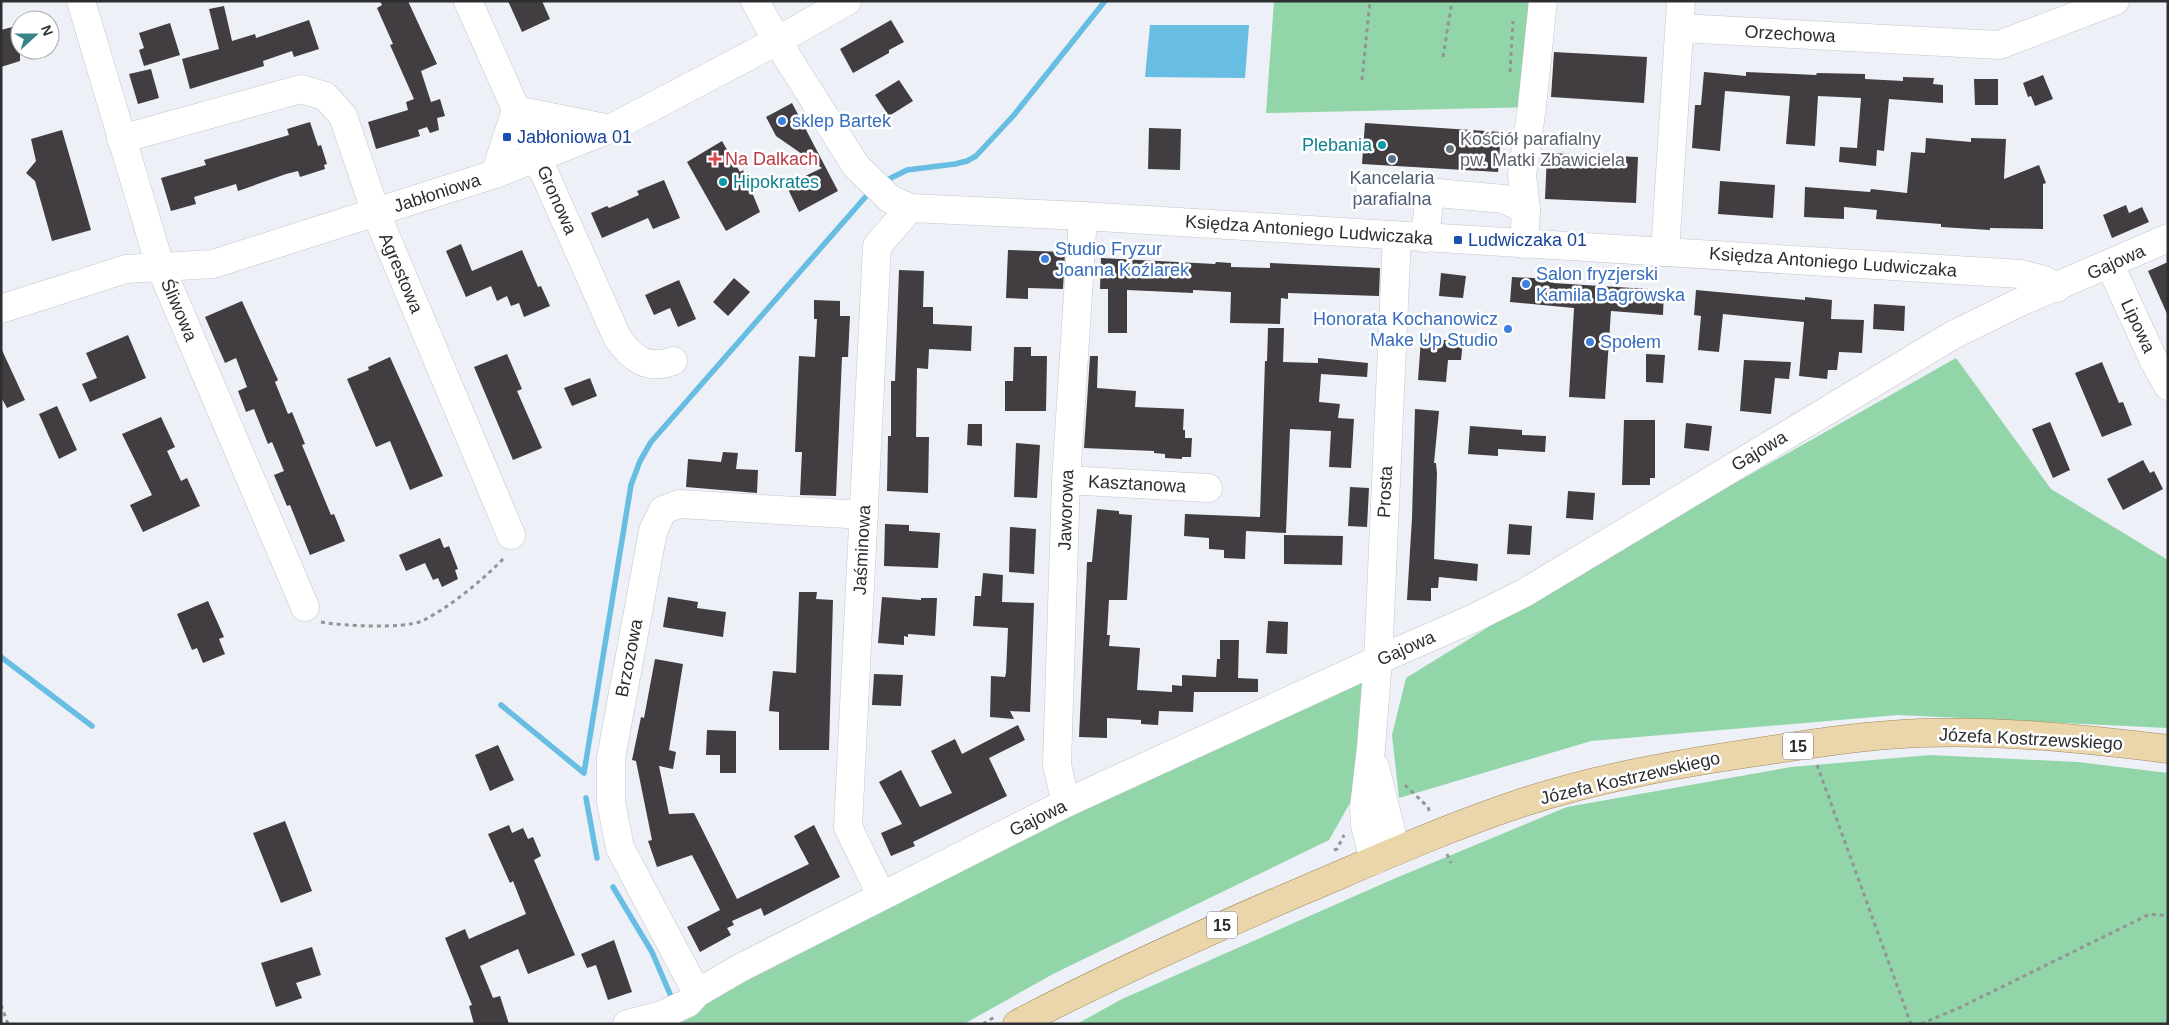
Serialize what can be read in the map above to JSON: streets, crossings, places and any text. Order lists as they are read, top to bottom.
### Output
{
  "streets": {
    "main road": ["Józefa Kostrzewskiego", "15"],
    "street": [
      "Orzechowa",
      "Jabłoniowa",
      "Gronowa",
      "Księdza Antoniego Ludwiczaka",
      "Gajowa",
      "Agrestowa",
      "Śliwowa",
      "Lipowa",
      "Kasztanowa",
      "Prosta",
      "Jaworowa",
      "Jaśminowa",
      "Brzozowa"
    ]
  },
  "crossings": [
    ["Jabłoniowa", "Gronowa"],
    ["Jabłoniowa", "Agrestowa"],
    ["Jabłoniowa", "Śliwowa"],
    ["Księdza Antoniego Ludwiczaka", "Gajowa"],
    ["Księdza Antoniego Ludwiczaka", "Prosta"],
    ["Księdza Antoniego Ludwiczaka", "Jaworowa"],
    ["Księdza Antoniego Ludwiczaka", "Jaśminowa"],
    ["Gajowa", "Lipowa"],
    ["Gajowa", "Prosta"],
    ["Gajowa", "Jaworowa"],
    ["Gajowa", "Jaśminowa"],
    ["Gajowa", "Brzozowa"],
    ["Agrestowa", "Śliwowa"],
    ["Kasztanowa", "Jaworowa"],
    ["Prosta", "Józefa Kostrzewskiego"],
    ["Jaśminowa", "Brzozowa"]
  ],
  "places": {
    "other": [
      "sklep Bartek",
      "Plebania",
      "Kościół parafialny pw. Matki Zbawiciela",
      "Kancelaria parafialna",
      "Hipokrates",
      "Studio Fryzur Joanna Koźlarek",
      "Salon fryzjerski Kamila Bagrowska",
      "Honorata Kochanowicz Make Up Studio",
      "Społem"
    ],
    "transit": ["Jabłoniowa 01", "Ludwiczaka 01"],
    "health": ["Na Dalkach"]
  },
  "north": "right"
}
